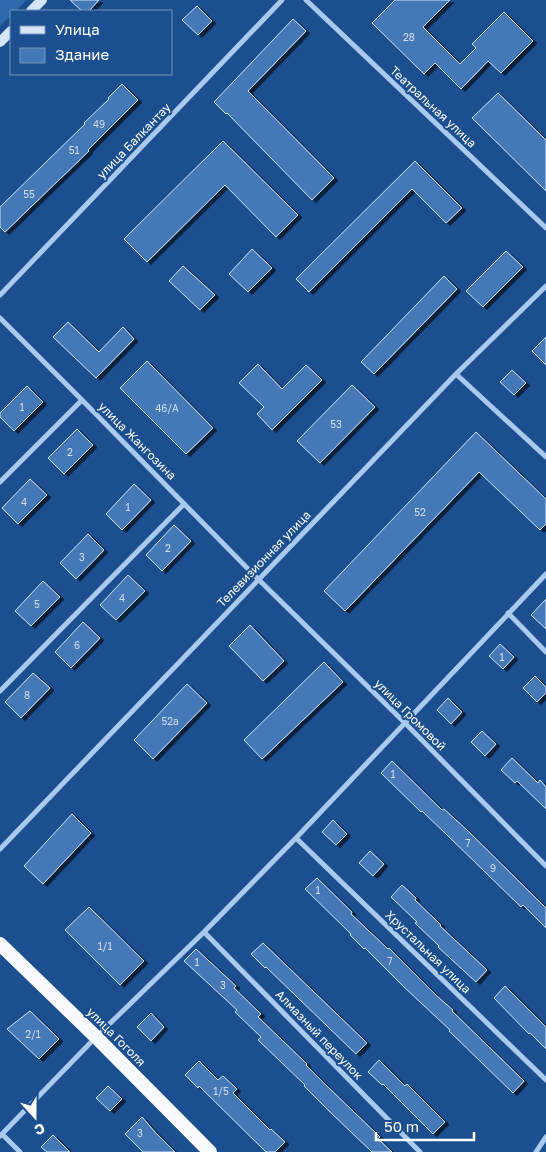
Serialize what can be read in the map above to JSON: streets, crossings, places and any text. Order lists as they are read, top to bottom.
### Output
{
  "streets": {
    "highway": ["улица Гоголя"],
    "street": [
      "Театральная улица",
      "улица Балкантау",
      "улица Жангозина",
      "Телевизионная улица",
      "улица Громовой",
      "Хрустальная улица",
      "Алмазный переулок"
    ]
  },
  "crossings": [
    ["улица Жангозина", "Телевизионная улица"],
    ["улица Жангозина", "улица Громовой"],
    ["Телевизионная улица", "улица Громовой"]
  ],
  "house_numbers": [
    "28",
    "49",
    "51",
    "55",
    "1",
    "46/А",
    "53",
    "2",
    "4",
    "1",
    "52",
    "2",
    "3",
    "4",
    "5",
    "6",
    "1",
    "8",
    "52а",
    "1",
    "7",
    "9",
    "1",
    "1/1",
    "7",
    "1",
    "3",
    "2/1",
    "1/5",
    "3"
  ],
  "legend": ["Улица", "Здание"],
  "scale_bar": "50 m",
  "north": "bottom"
}
